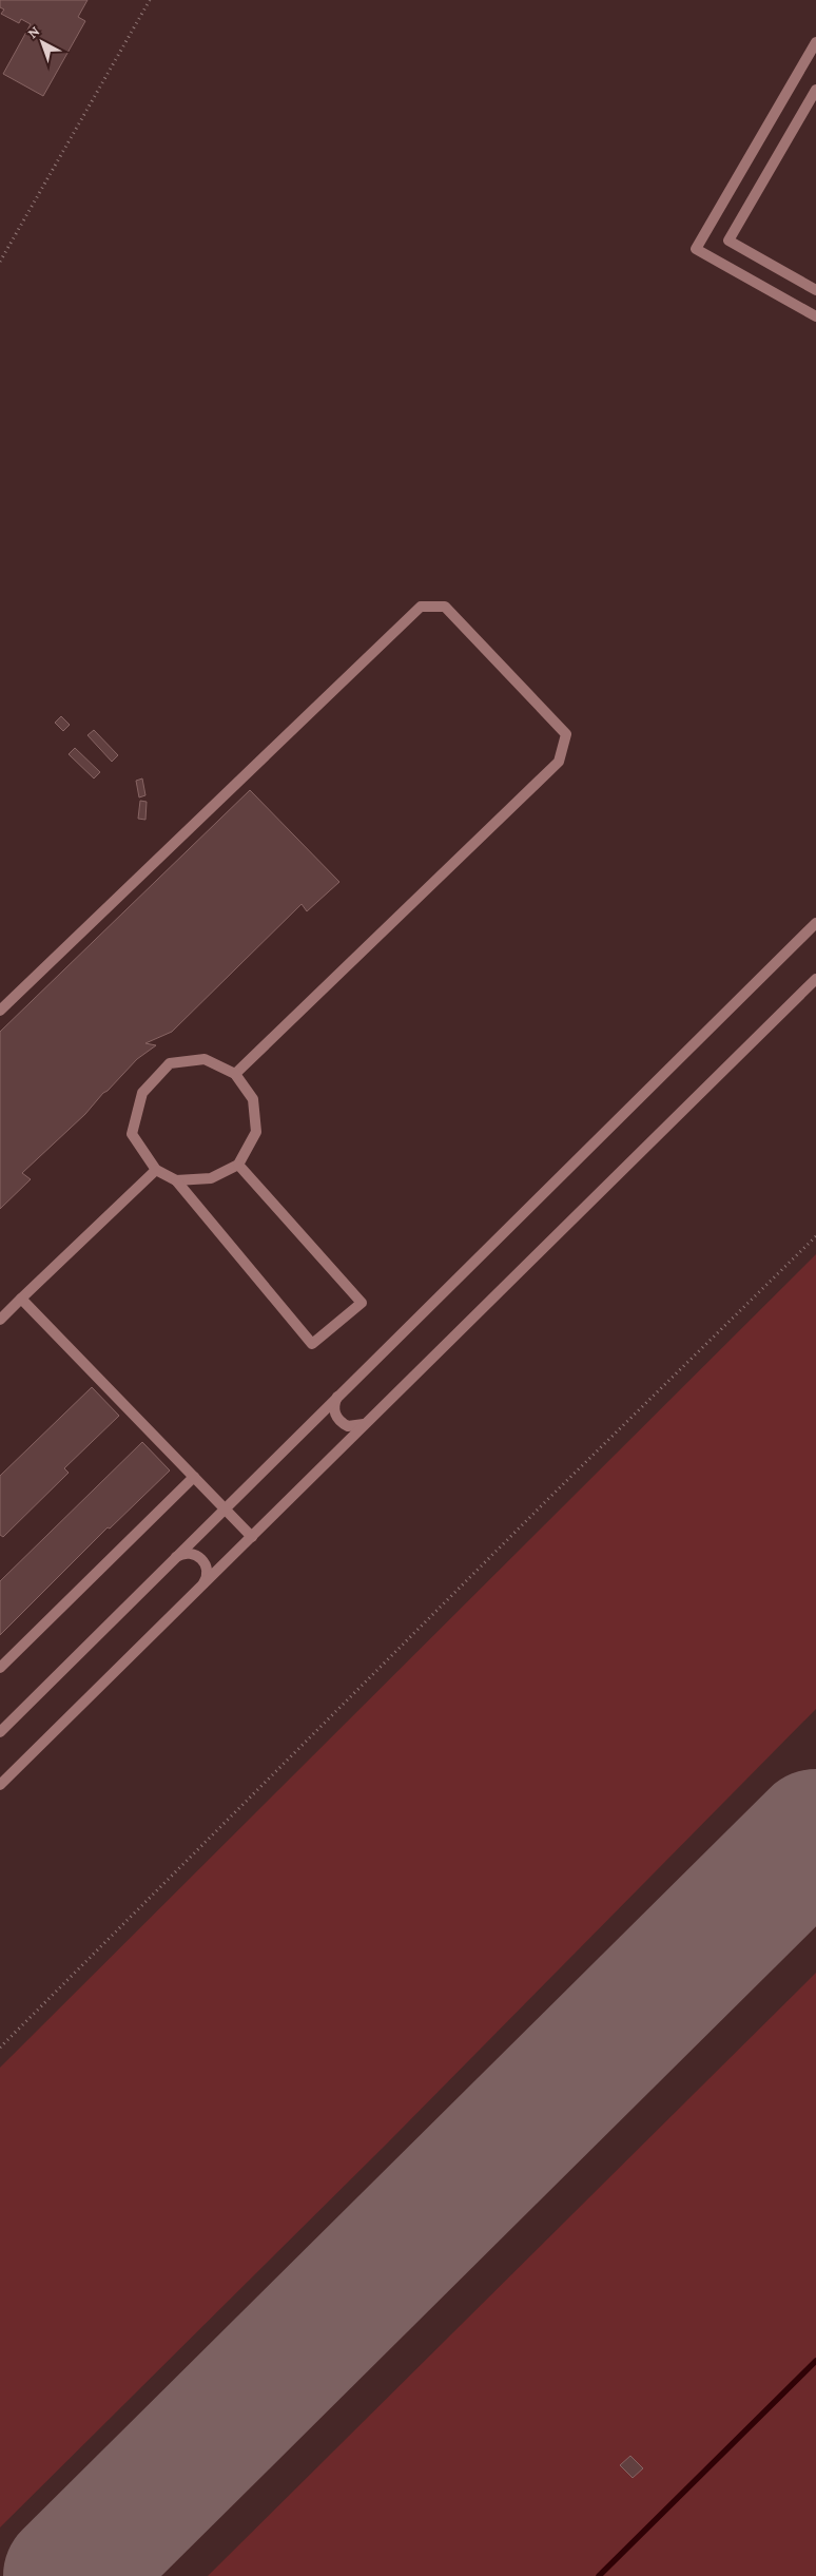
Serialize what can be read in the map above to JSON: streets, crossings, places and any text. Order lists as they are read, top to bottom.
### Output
{
  "north": "top left"
}
